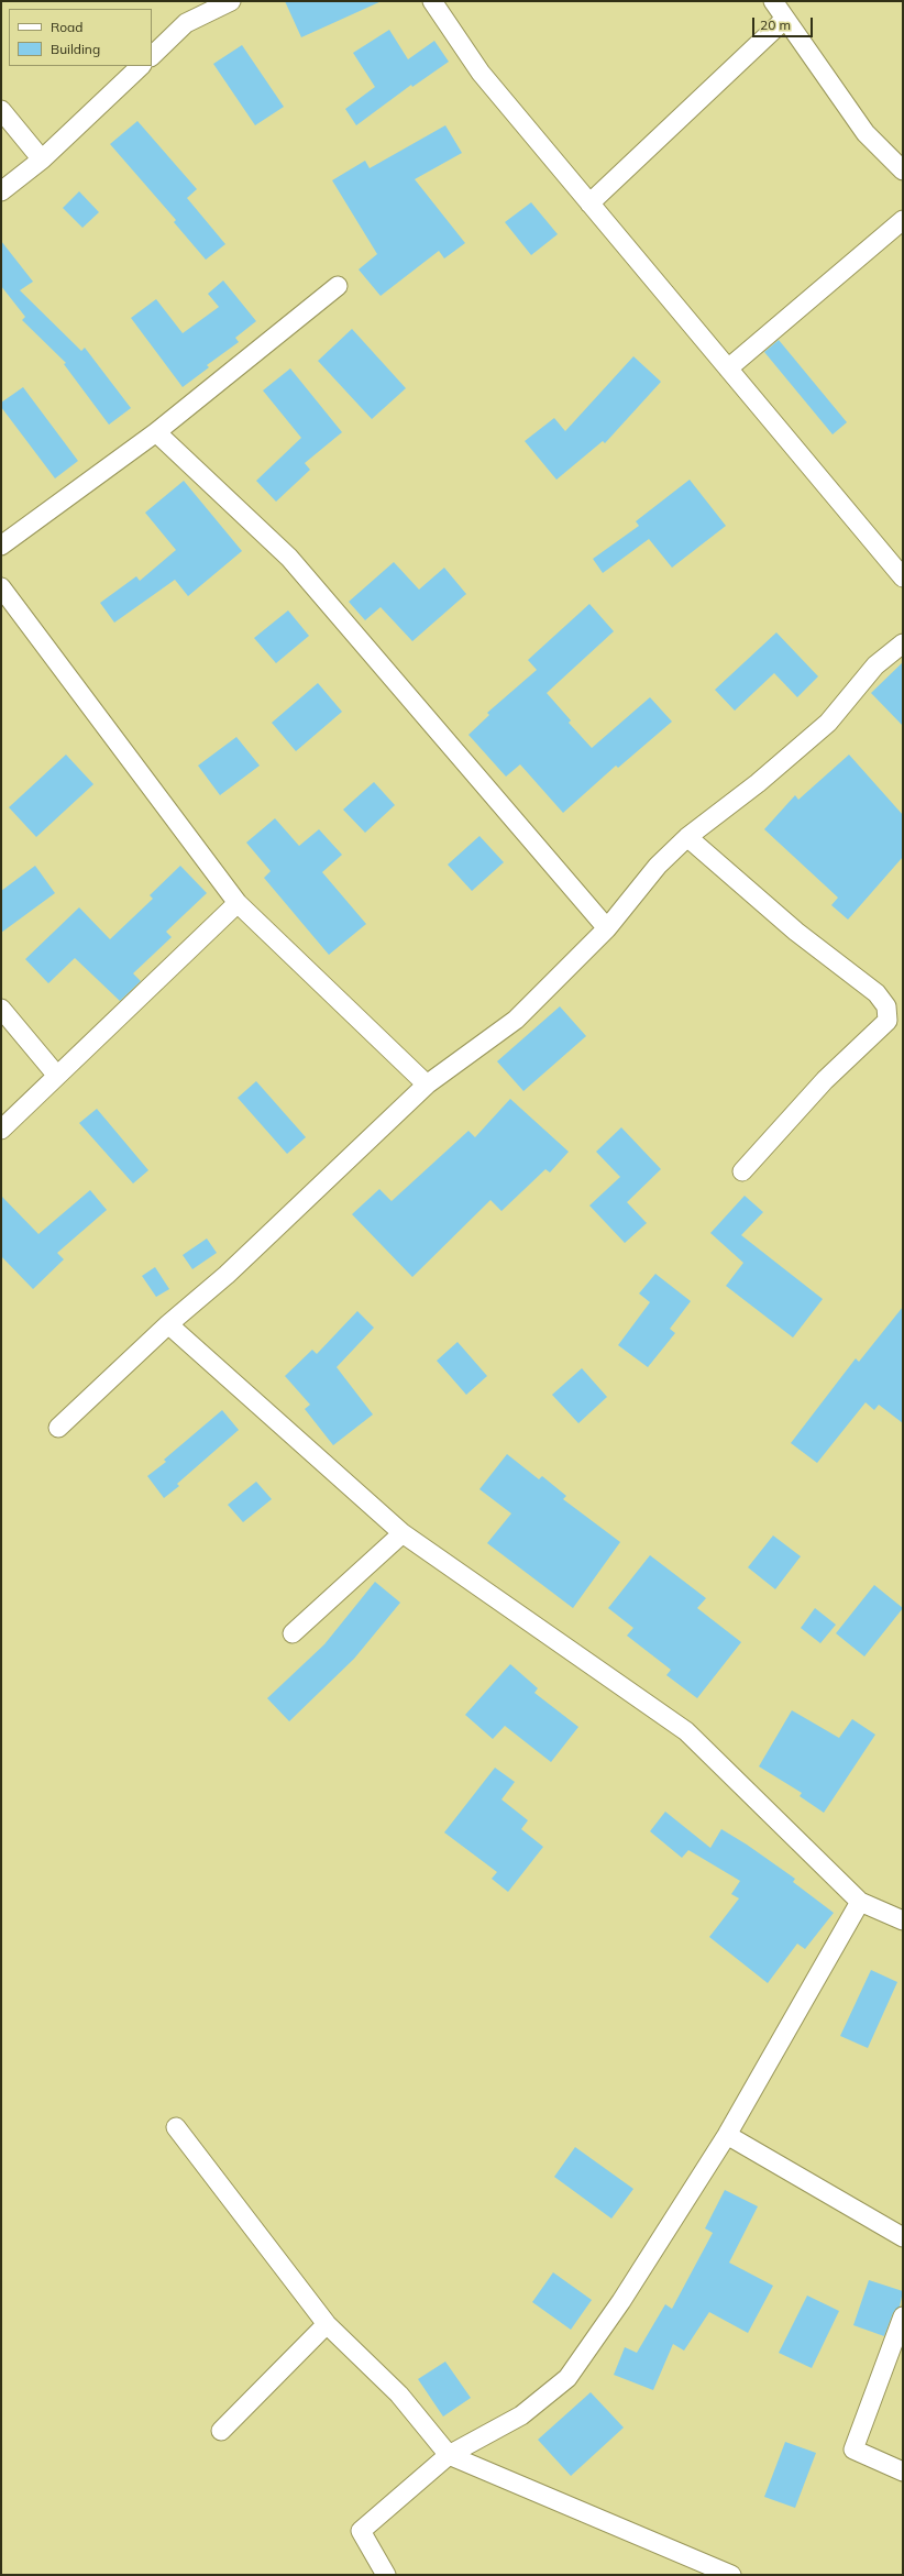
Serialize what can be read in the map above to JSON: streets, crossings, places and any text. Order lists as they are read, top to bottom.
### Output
{
  "legend": ["Road", "Building"],
  "scale_bar": "20 m"
}
